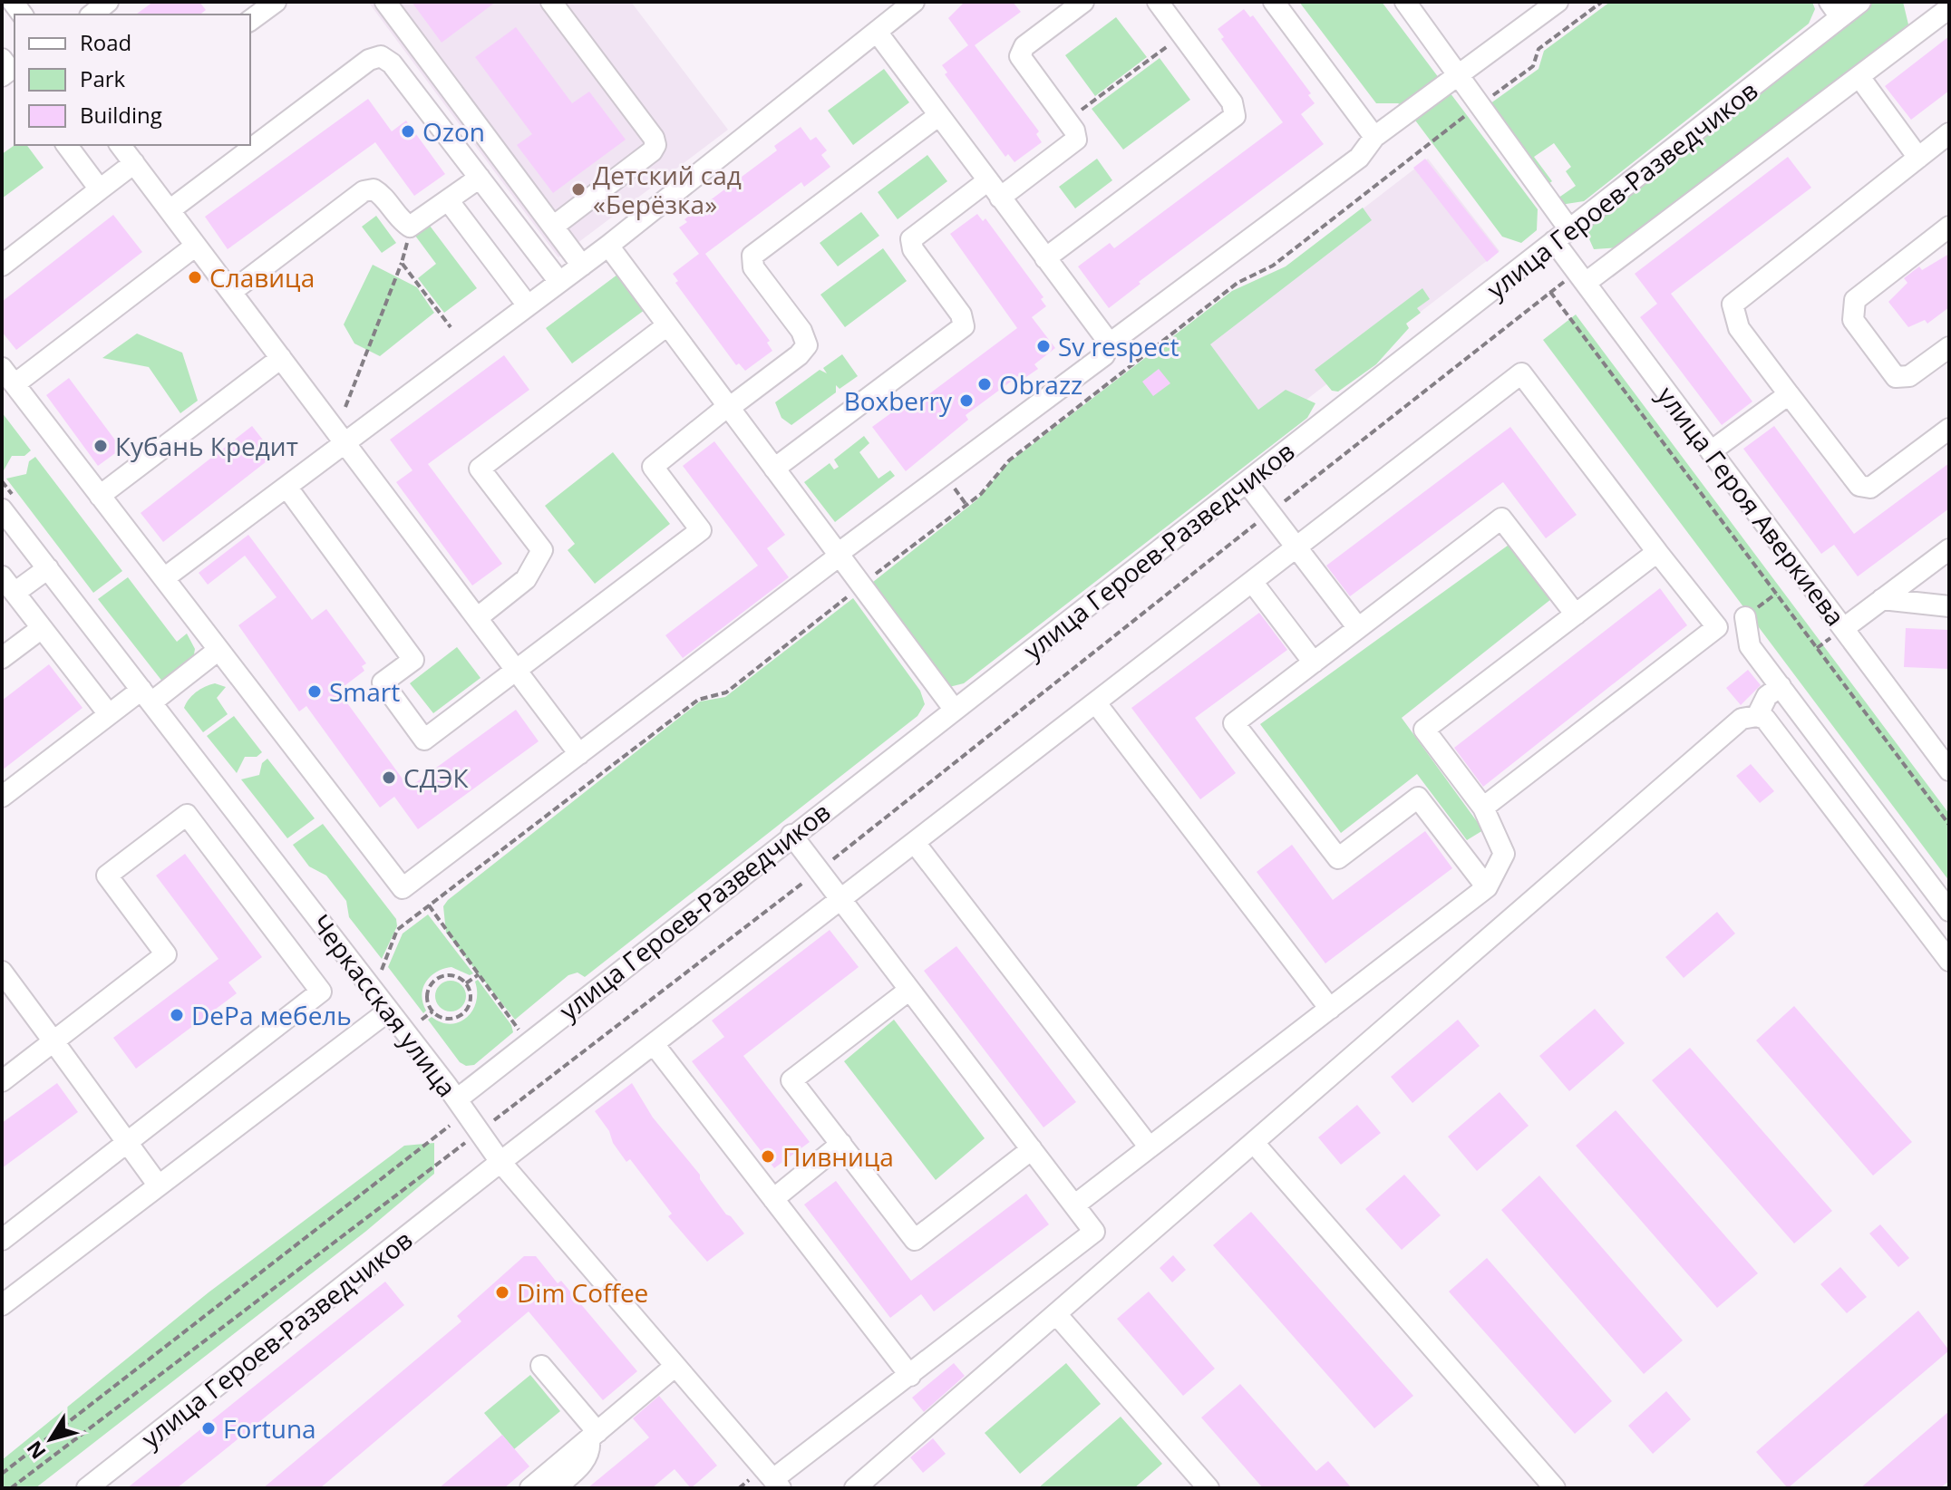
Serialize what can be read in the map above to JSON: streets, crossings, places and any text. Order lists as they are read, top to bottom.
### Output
{
  "streets": {
    "street": ["улица Героев-Разведчиков", "улица Героя Аверкиева", "Черкасская улица"]
  },
  "crossings": [
    ["улица Героев-Разведчиков", "улица Героя Аверкиева"],
    ["улица Героев-Разведчиков", "Черкасская улица"]
  ],
  "places": [
    "Ozon",
    "Детский сад «Берёзка»",
    "Славица",
    "Sv respect",
    "Obrazz",
    "Boxberry",
    "Кубань Кредит",
    "Smart",
    "СДЭК",
    "DePa мебель",
    "Пивница",
    "Dim Coffee",
    "Fortuna"
  ],
  "legend": ["Road", "Park", "Building"],
  "north": "bottom left"
}
